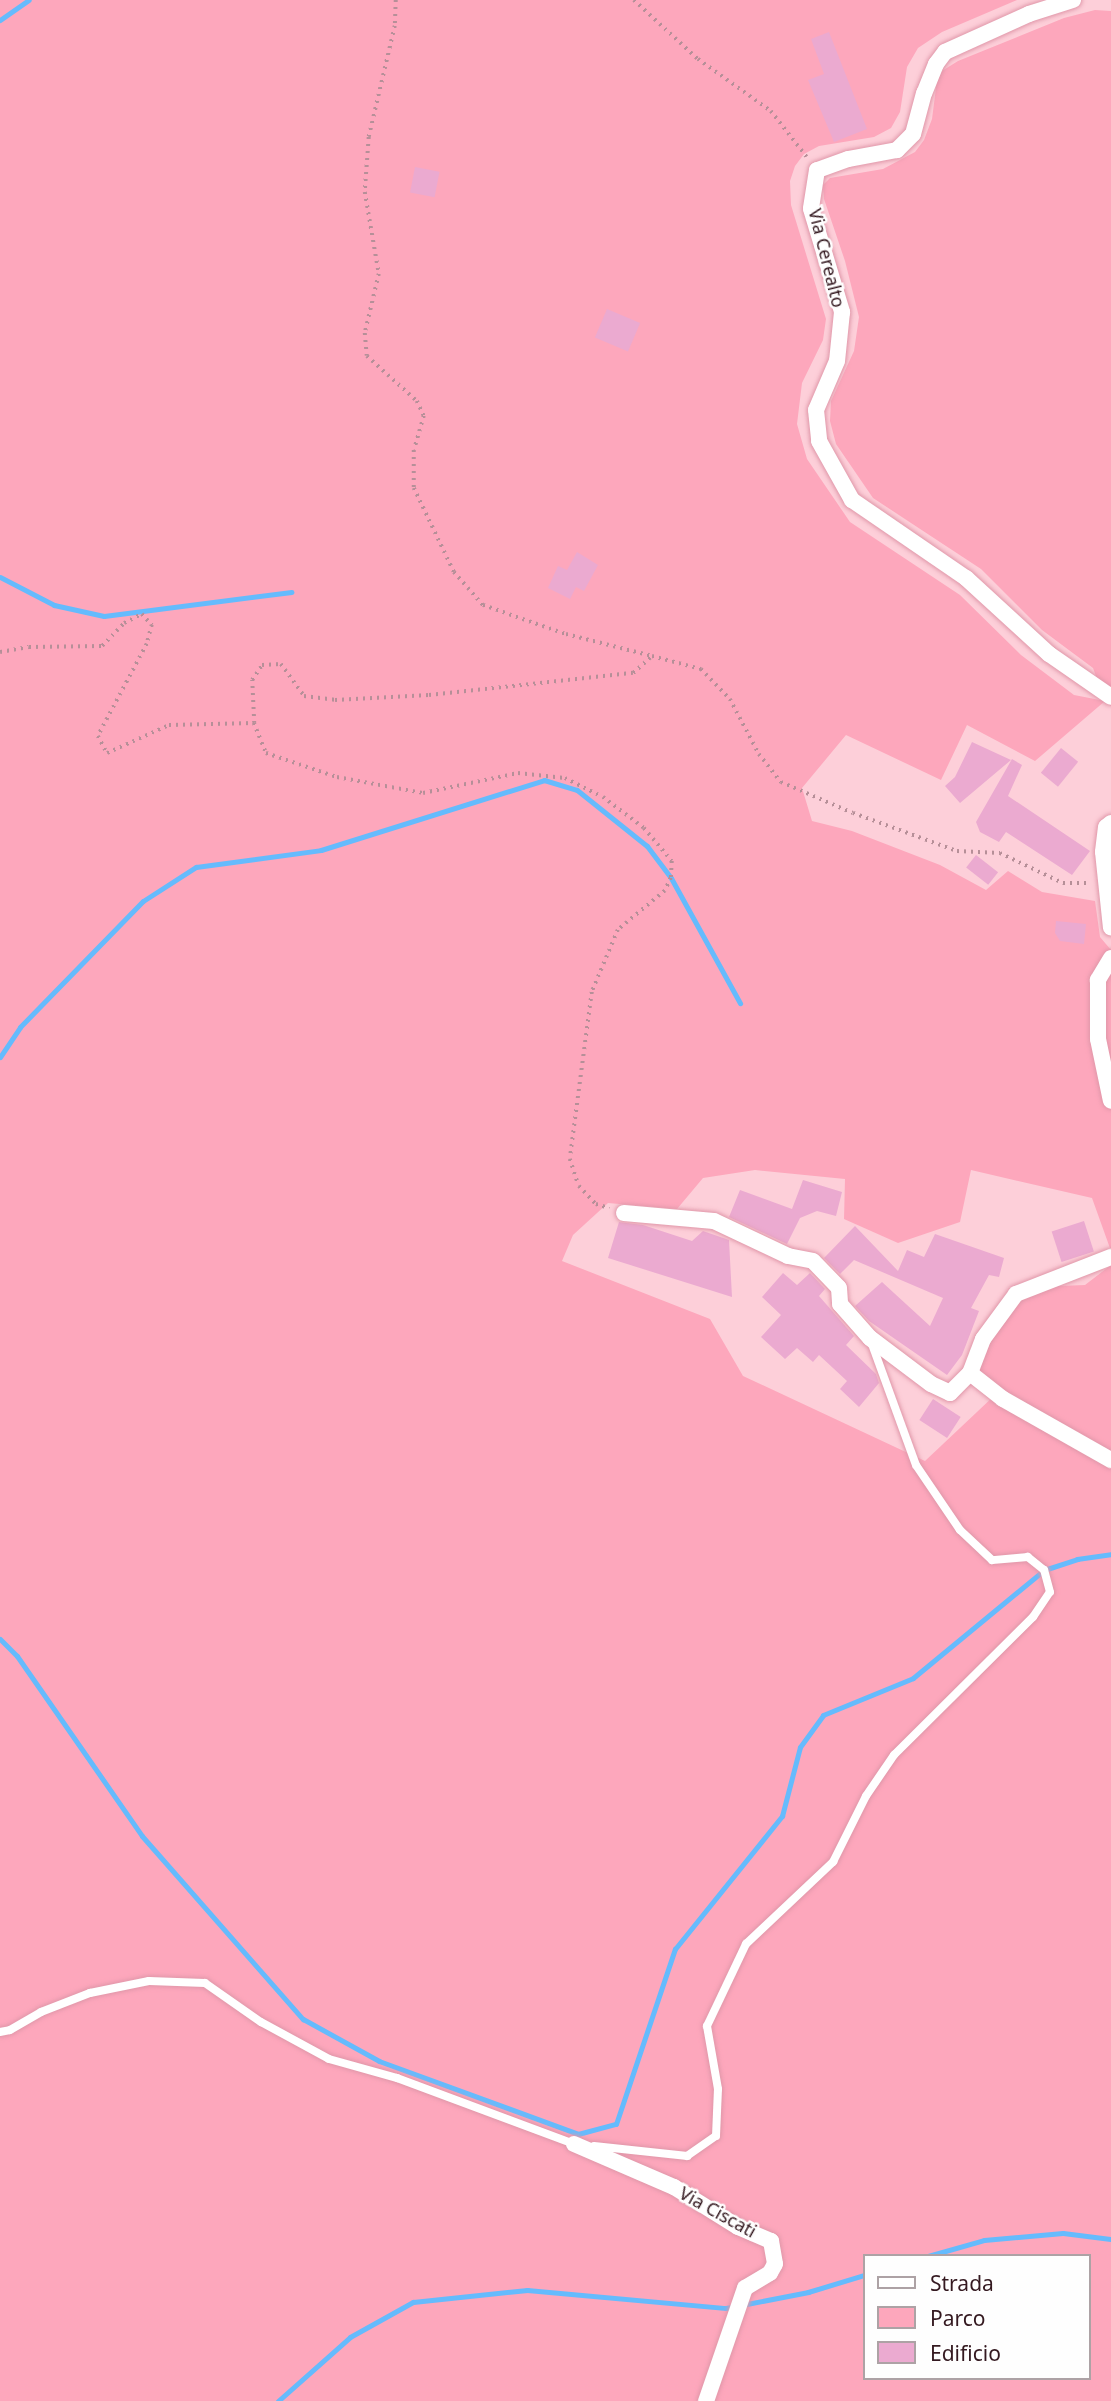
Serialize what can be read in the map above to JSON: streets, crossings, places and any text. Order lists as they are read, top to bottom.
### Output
{
  "streets": {
    "street": ["Via Cerealto", "Via Ciscati"]
  },
  "legend": ["Strada", "Parco", "Edificio"]
}
